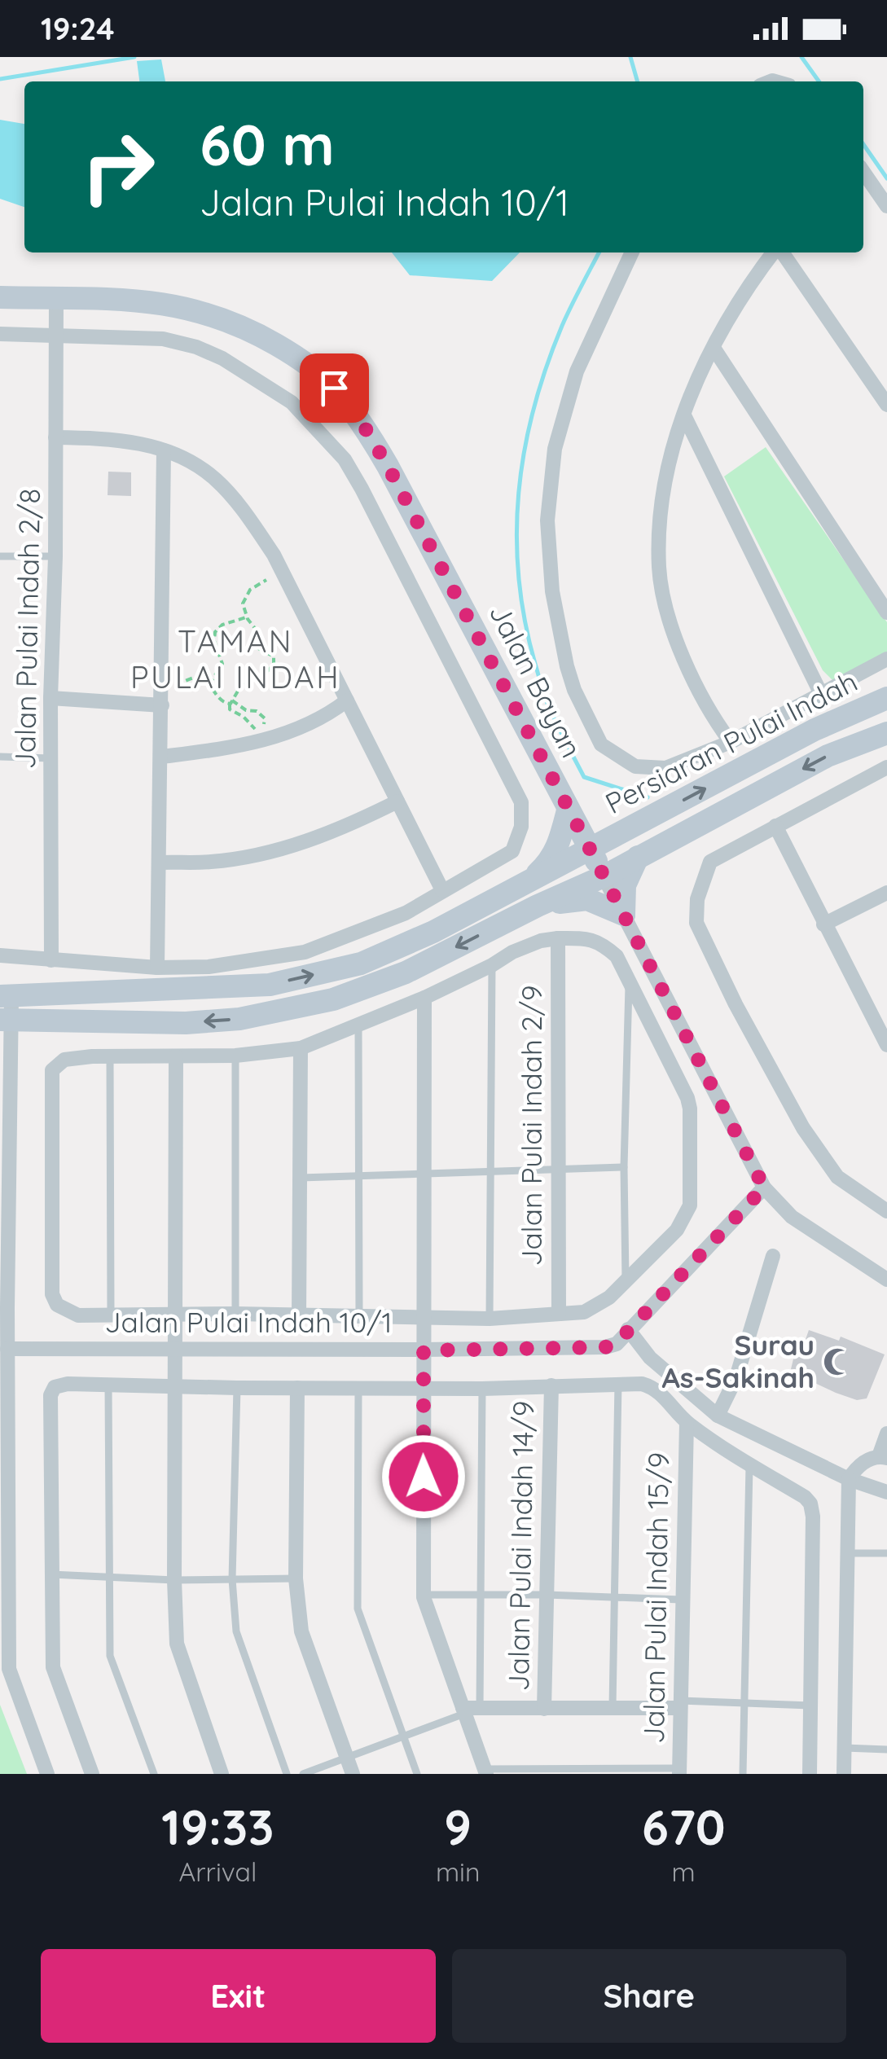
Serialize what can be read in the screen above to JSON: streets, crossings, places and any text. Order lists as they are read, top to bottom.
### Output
{
  "streets": {
    "main road": ["Jalan Bayan", "Persiaran Pulai Indah"],
    "street": [
      "Jalan Pulai Indah 2/8",
      "Jalan Pulai Indah 2/9",
      "Jalan Pulai Indah 10/1",
      "Jalan Pulai Indah 14/9",
      "Jalan Pulai Indah 15/9"
    ]
  },
  "crossings": [
    ["Jalan Pulai Indah 2/8", "Jalan Bayan"],
    ["Jalan Bayan", "Persiaran Pulai Indah"],
    ["Jalan Bayan", "Jalan Pulai Indah 10/1"],
    ["Jalan Pulai Indah 2/9", "Jalan Pulai Indah 10/1"]
  ],
  "districts": ["TAMAN PULAI INDAH"],
  "places": {
    "mosque": ["Surau As-Sakinah"]
  },
  "page": {
    "status": "19:24",
    "turn": ["60 m", "Jalan Pulai Indah 10/1"],
    "eta": [
      "19:33",
      "Arrival",
      "9",
      "min",
      "670",
      "m"
    ],
    "buttons": ["Exit", "Share"]
  }
}
